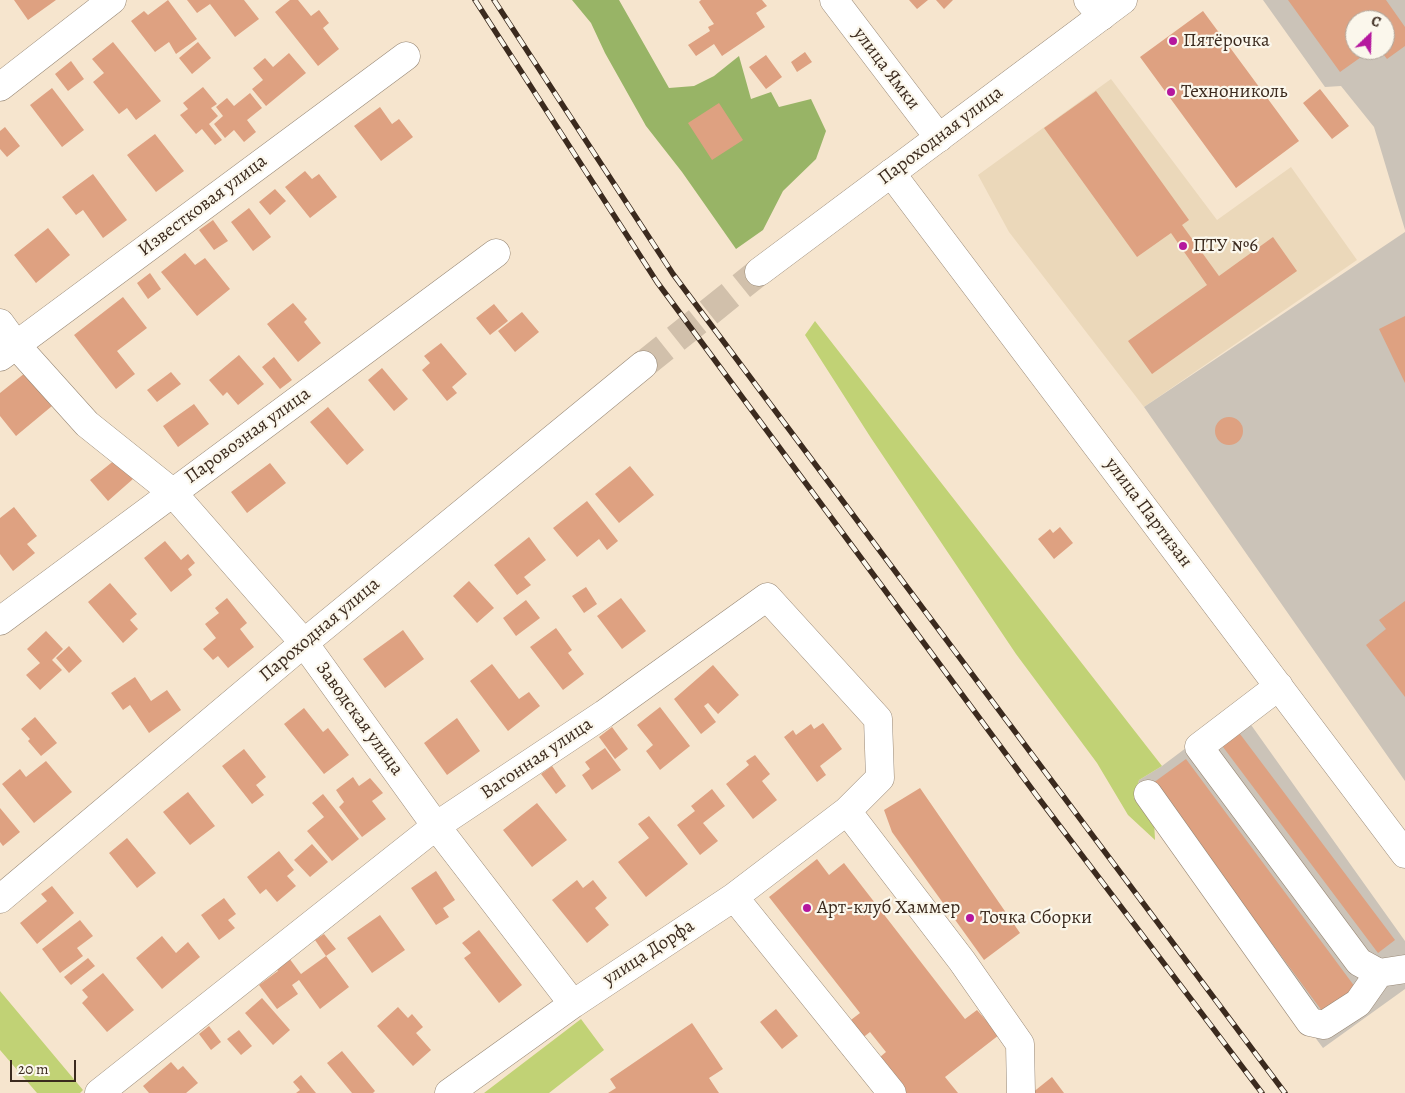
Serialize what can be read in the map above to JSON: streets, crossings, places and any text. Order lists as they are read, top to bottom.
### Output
{
  "streets": {
    "street": [
      "улица Ямки",
      "Пароходная улица",
      "Известковая улица",
      "Паровозная улица",
      "улица Партизан",
      "Заводская улица",
      "Вагонная улица",
      "улица Дорфа"
    ]
  },
  "crossings": [
    ["улица Ямки", "Пароходная улица"],
    ["Пароходная улица", "улица Партизан"],
    ["Пароходная улица", "Заводская улица"],
    ["Известковая улица", "Заводская улица"],
    ["Паровозная улица", "Заводская улица"],
    ["Заводская улица", "Вагонная улица"],
    ["Заводская улица", "улица Дорфа"],
    ["Вагонная улица", "улица Дорфа"]
  ],
  "places": [
    "Пятёрочка",
    "Технониколь",
    "ПТУ №6",
    "Арт-клуб Хаммер",
    "Точка Сборки"
  ],
  "scale_bar": "20 m",
  "north": "top right"
}
